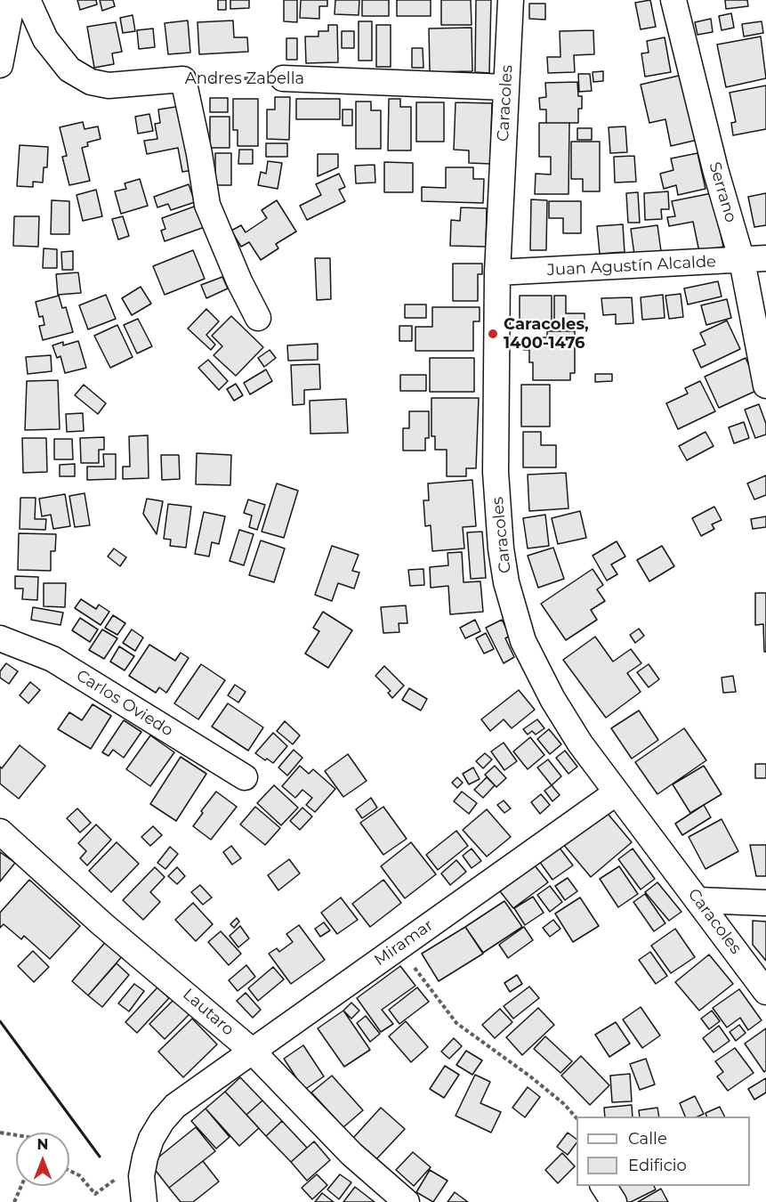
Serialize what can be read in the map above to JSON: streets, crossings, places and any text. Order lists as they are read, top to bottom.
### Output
{
  "streets": {
    "street": [
      "Andres Zabella",
      "Caracoles",
      "Serrano",
      "Juan Agustín Alcalde",
      "Carlos Oviedo",
      "Miramar",
      "Lautaro"
    ]
  },
  "crossings": [
    ["Andres Zabella", "Caracoles"],
    ["Caracoles", "Juan Agustín Alcalde"],
    ["Caracoles", "Miramar"],
    ["Serrano", "Juan Agustín Alcalde"],
    ["Miramar", "Lautaro"]
  ],
  "places": ["Caracoles, 1400-1476"],
  "legend": ["Calle", "Edificio"],
  "north": "top"
}
